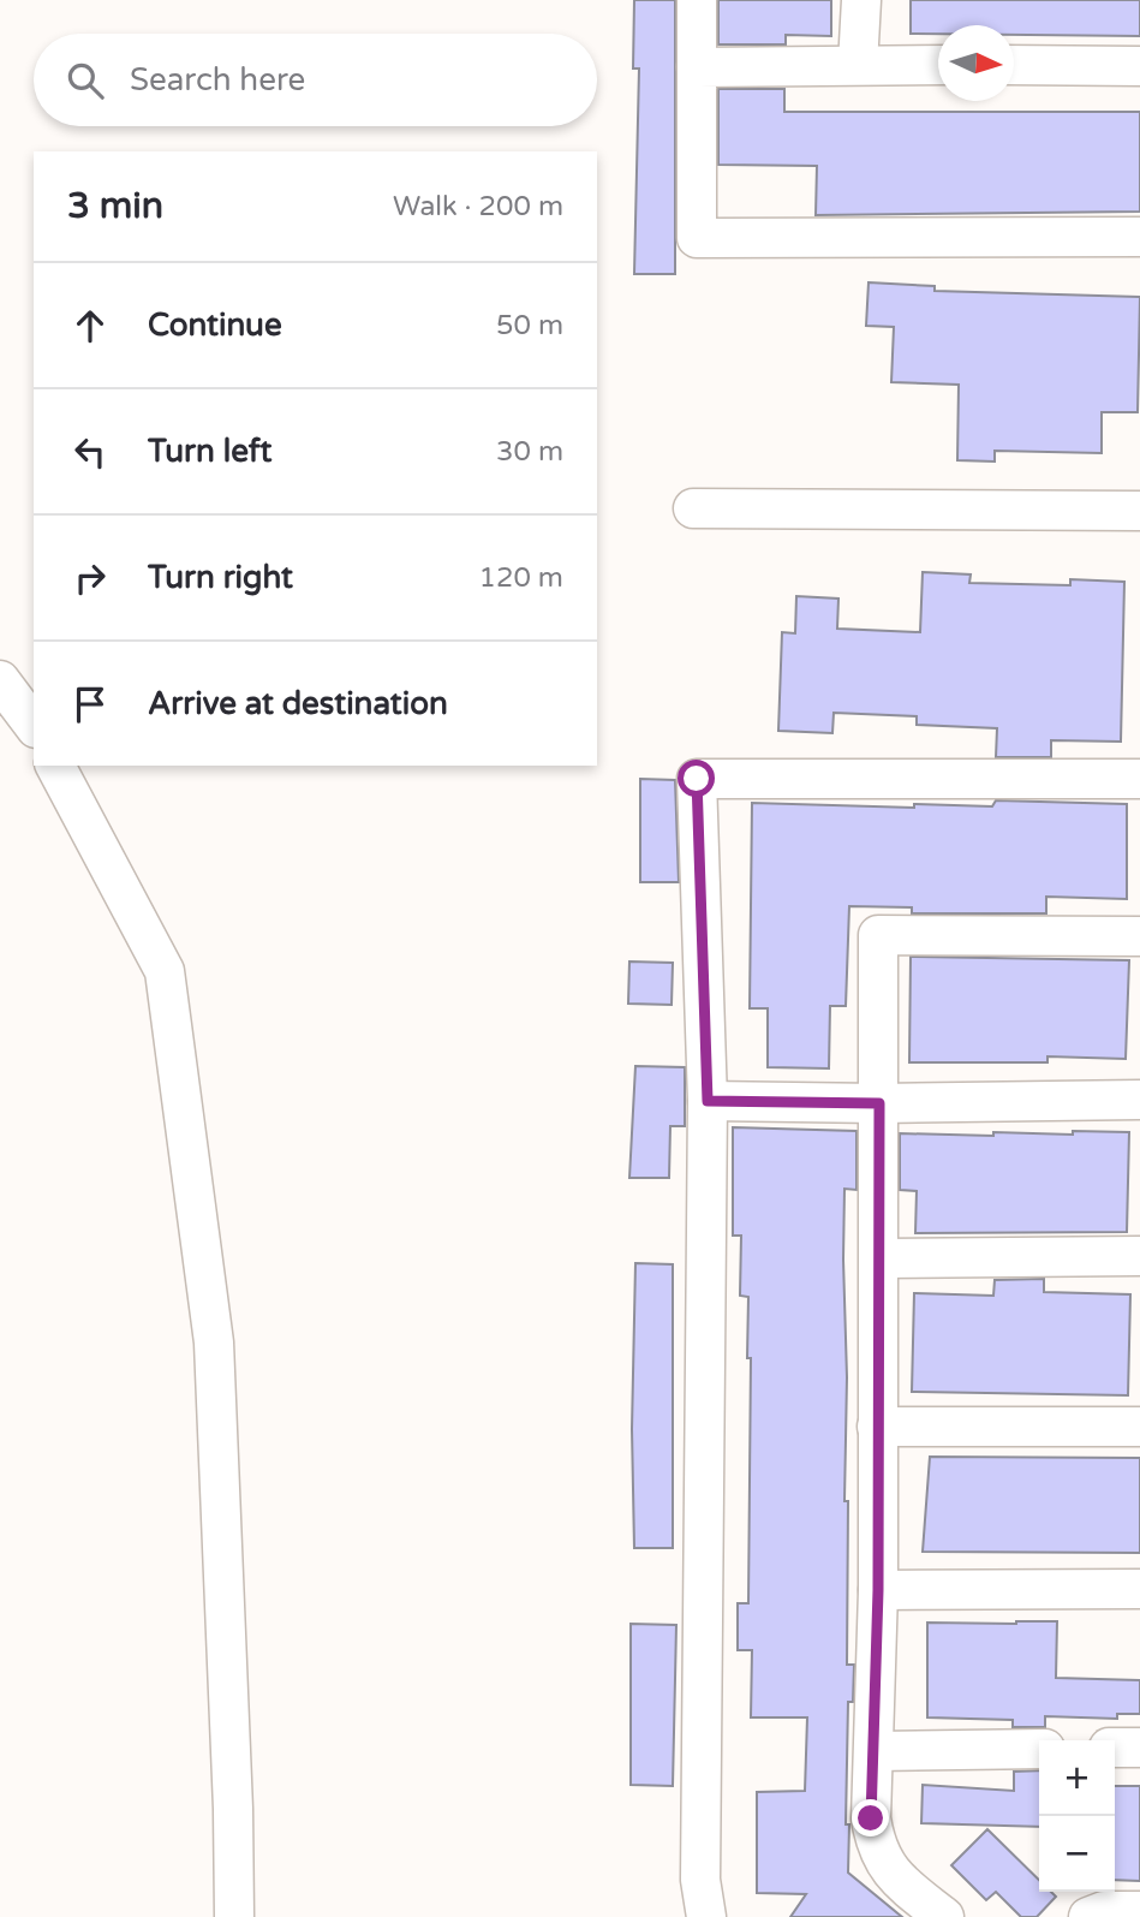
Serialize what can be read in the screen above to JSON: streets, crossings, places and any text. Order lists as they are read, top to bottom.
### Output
{
  "north": "right",
  "page": {
    "search": "Search here",
    "heading": ["3 min", "Walk · 200 m"],
    "list": [
      ["Continue", "50 m"],
      ["Turn left", "30 m"],
      ["Turn right", "120 m"],
      "Arrive at destination"
    ],
    "map_buttons": ["+", "−"]
  }
}
